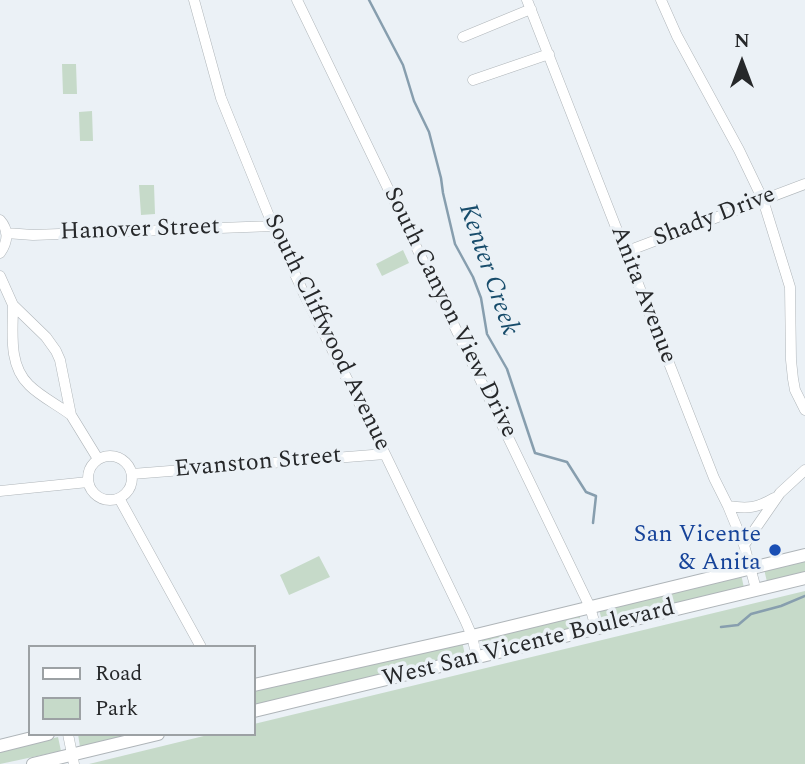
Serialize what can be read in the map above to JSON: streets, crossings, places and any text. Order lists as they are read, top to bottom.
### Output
{
  "streets": {
    "main road": ["West San Vicente Boulevard"],
    "street": [
      "Shady Drive",
      "Hanover Street",
      "Anita Avenue",
      "South Canyon View Drive",
      "South Cliffwood Avenue",
      "Evanston Street"
    ]
  },
  "crossings": [
    ["Shady Drive", "Anita Avenue"],
    ["Hanover Street", "South Cliffwood Avenue"],
    ["Anita Avenue", "West San Vicente Boulevard"],
    ["South Canyon View Drive", "West San Vicente Boulevard"],
    ["South Cliffwood Avenue", "Evanston Street"],
    ["South Cliffwood Avenue", "West San Vicente Boulevard"]
  ],
  "water": ["Kenter Creek"],
  "places": ["San Vicente & Anita"],
  "legend": ["Road", "Park"],
  "north": "top"
}
